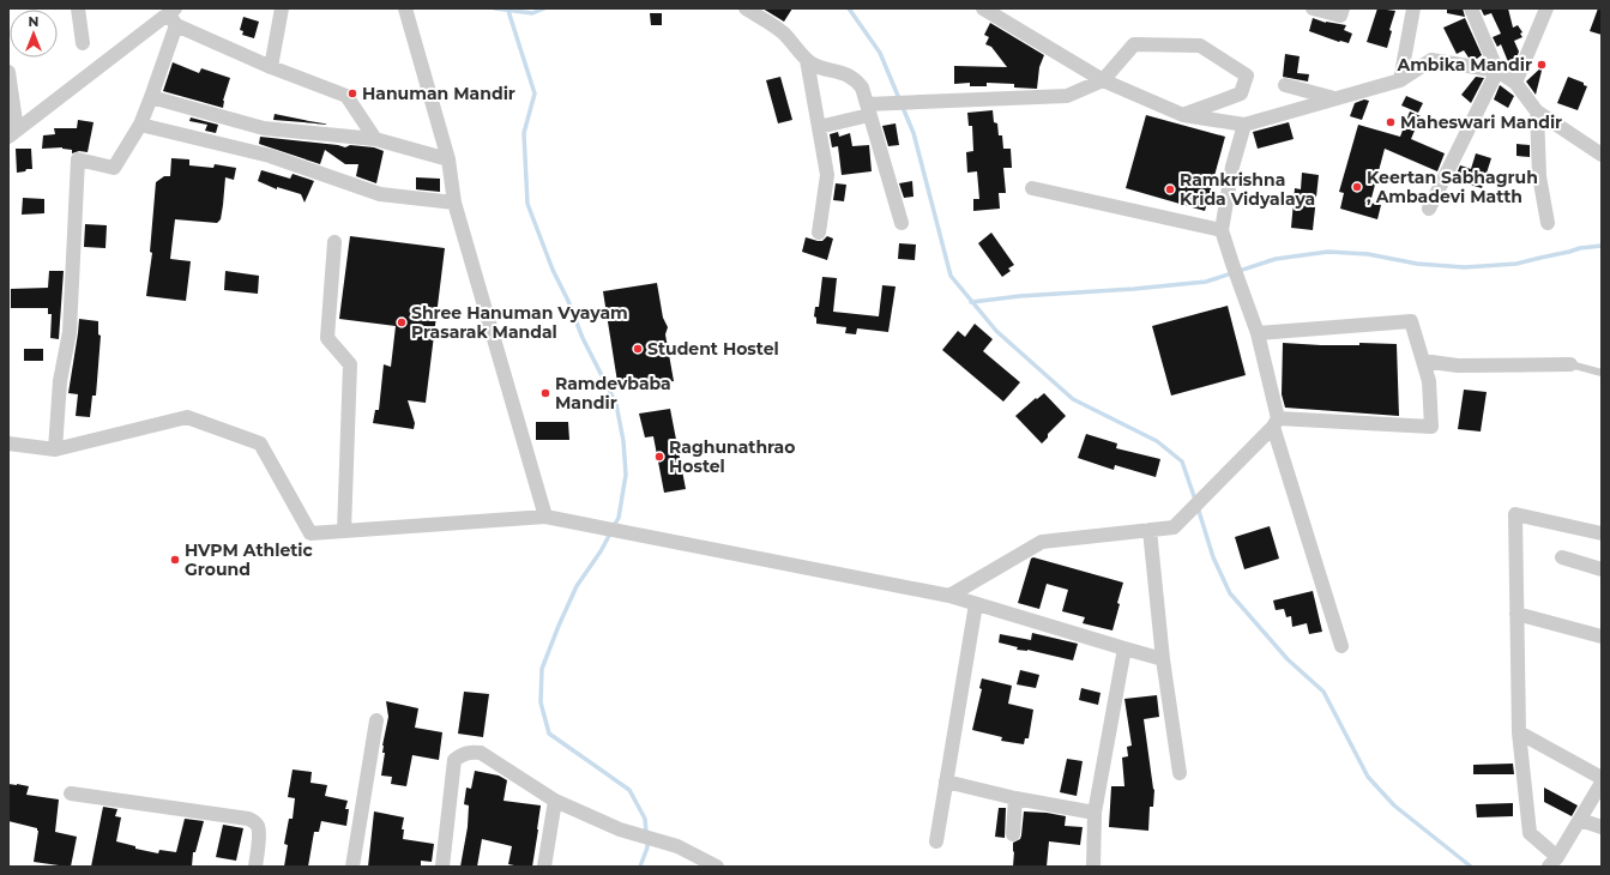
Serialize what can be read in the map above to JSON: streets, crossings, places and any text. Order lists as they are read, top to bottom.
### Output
{
  "places": [
    "Ambika Mandir",
    "Hanuman Mandir",
    "Maheswari Mandir",
    "Keertan Sabhagruh , Ambadevi Matth",
    "Ramkrishna Krida Vidyalaya",
    "Shree Hanuman Vyayam Prasarak Mandal",
    "Student Hostel",
    "Ramdevbaba Mandir",
    "Raghunathrao Hostel",
    "HVPM Athletic Ground"
  ],
  "north": "top"
}
